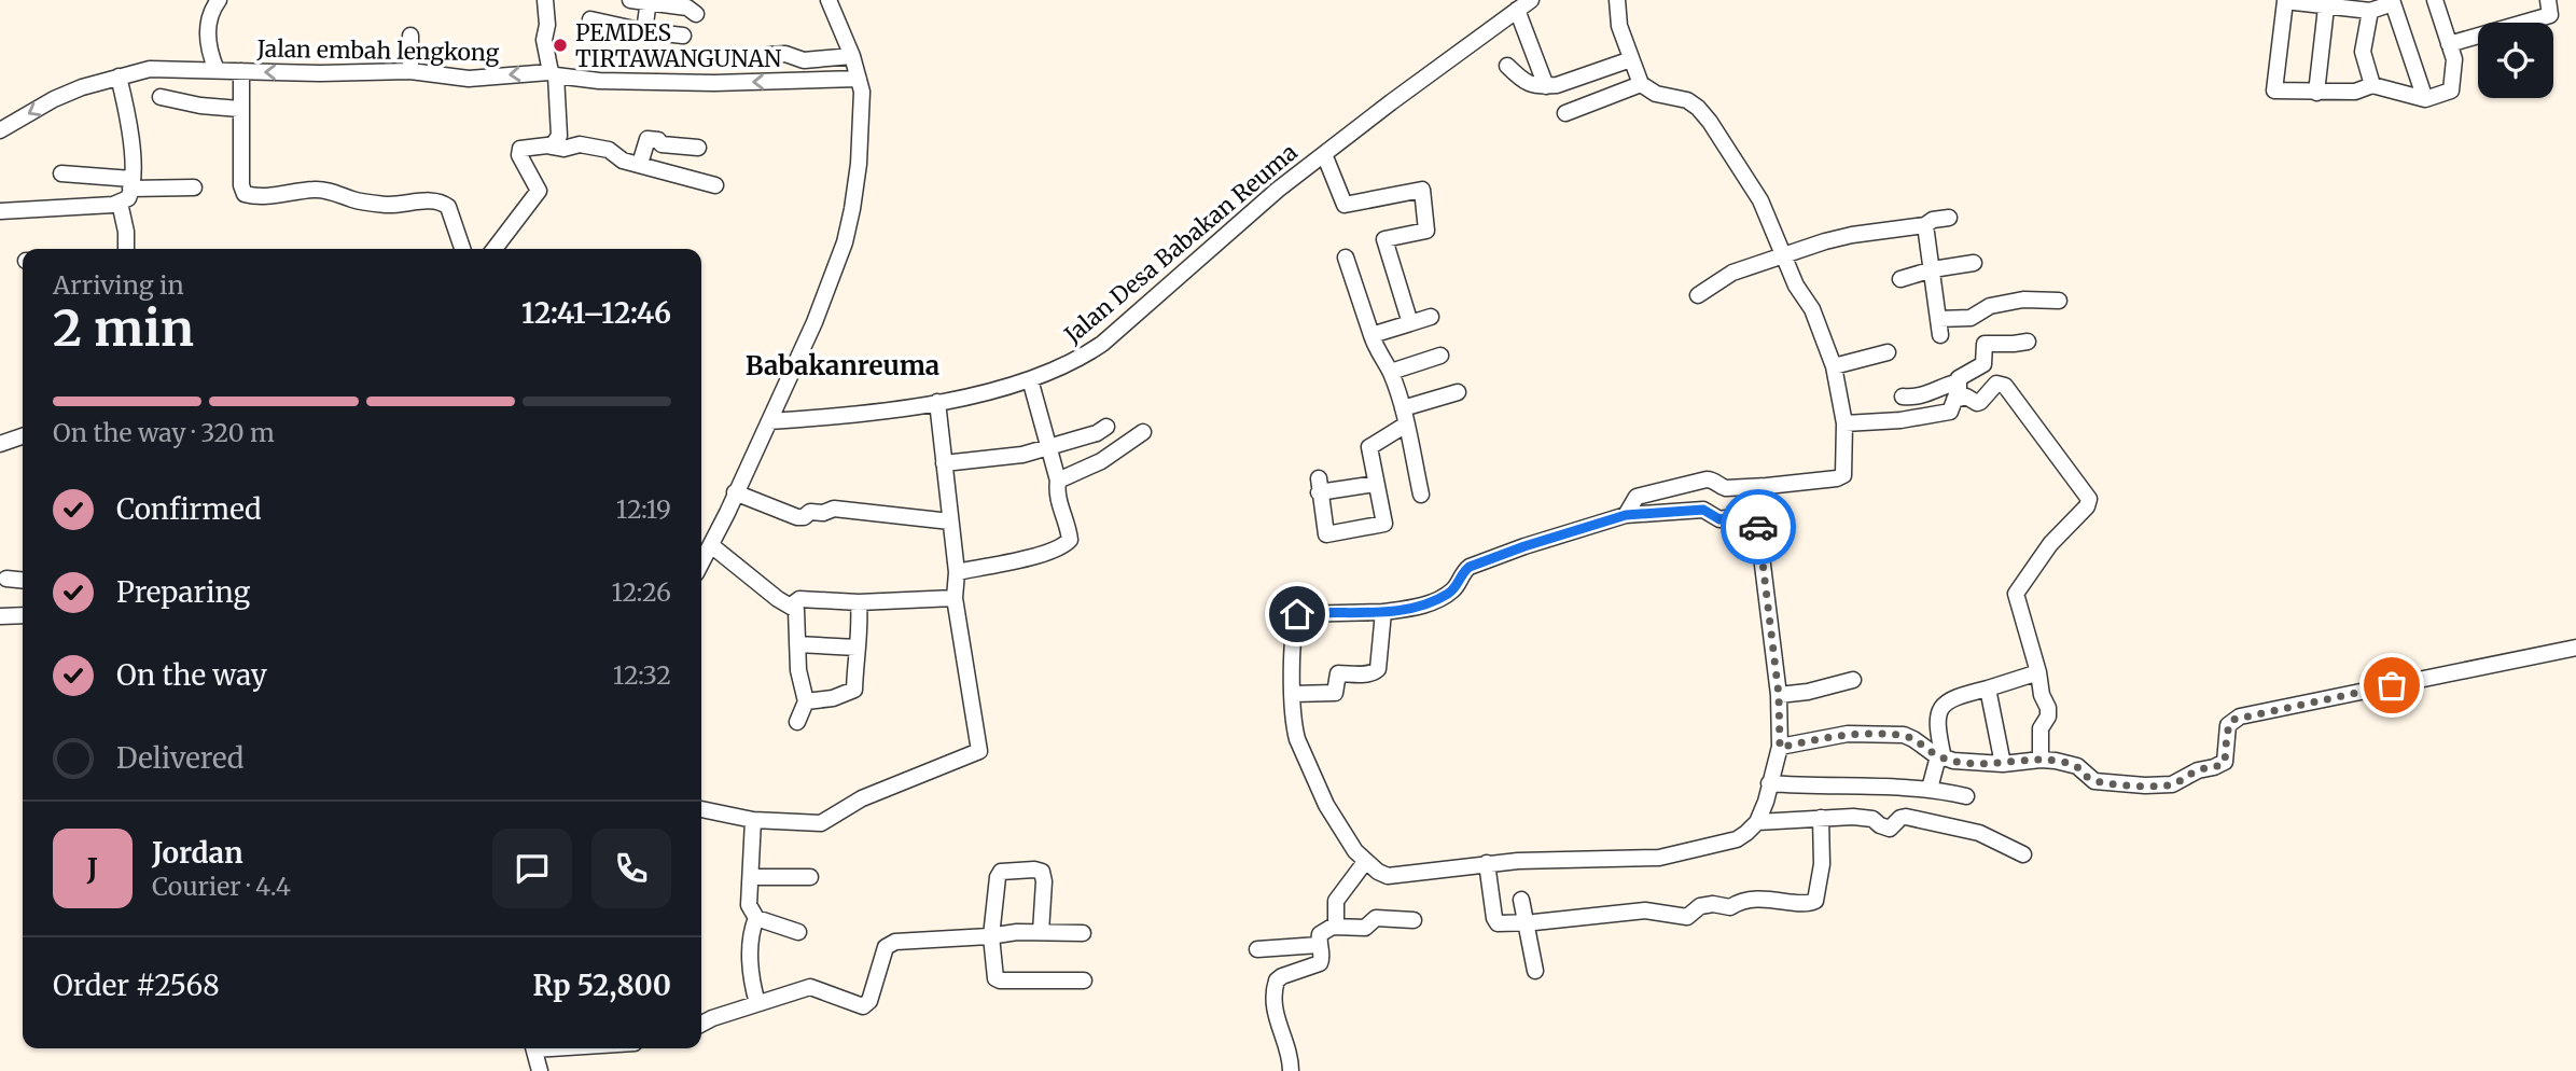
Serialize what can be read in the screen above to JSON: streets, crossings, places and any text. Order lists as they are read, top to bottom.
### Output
{
  "streets": {
    "street": ["Jalan embah lengkong", "Jalan Desa Babakan Reuma"]
  },
  "districts": ["Babakanreuma"],
  "places": ["PEMDES TIRTAWANGUNAN"],
  "page": {
    "heading": ["2 min", "Arriving in", "12:41–12:46"],
    "panel": [
      "Jordan",
      "Courier · 4.4",
      "Order #2568",
      "Rp 52,800"
    ],
    "bar": "On the way · 320 m",
    "list": [
      ["Confirmed", "12:19"],
      ["Preparing", "12:26"],
      ["On the way", "12:32"],
      "Delivered"
    ],
    "round": "J"
  }
}
